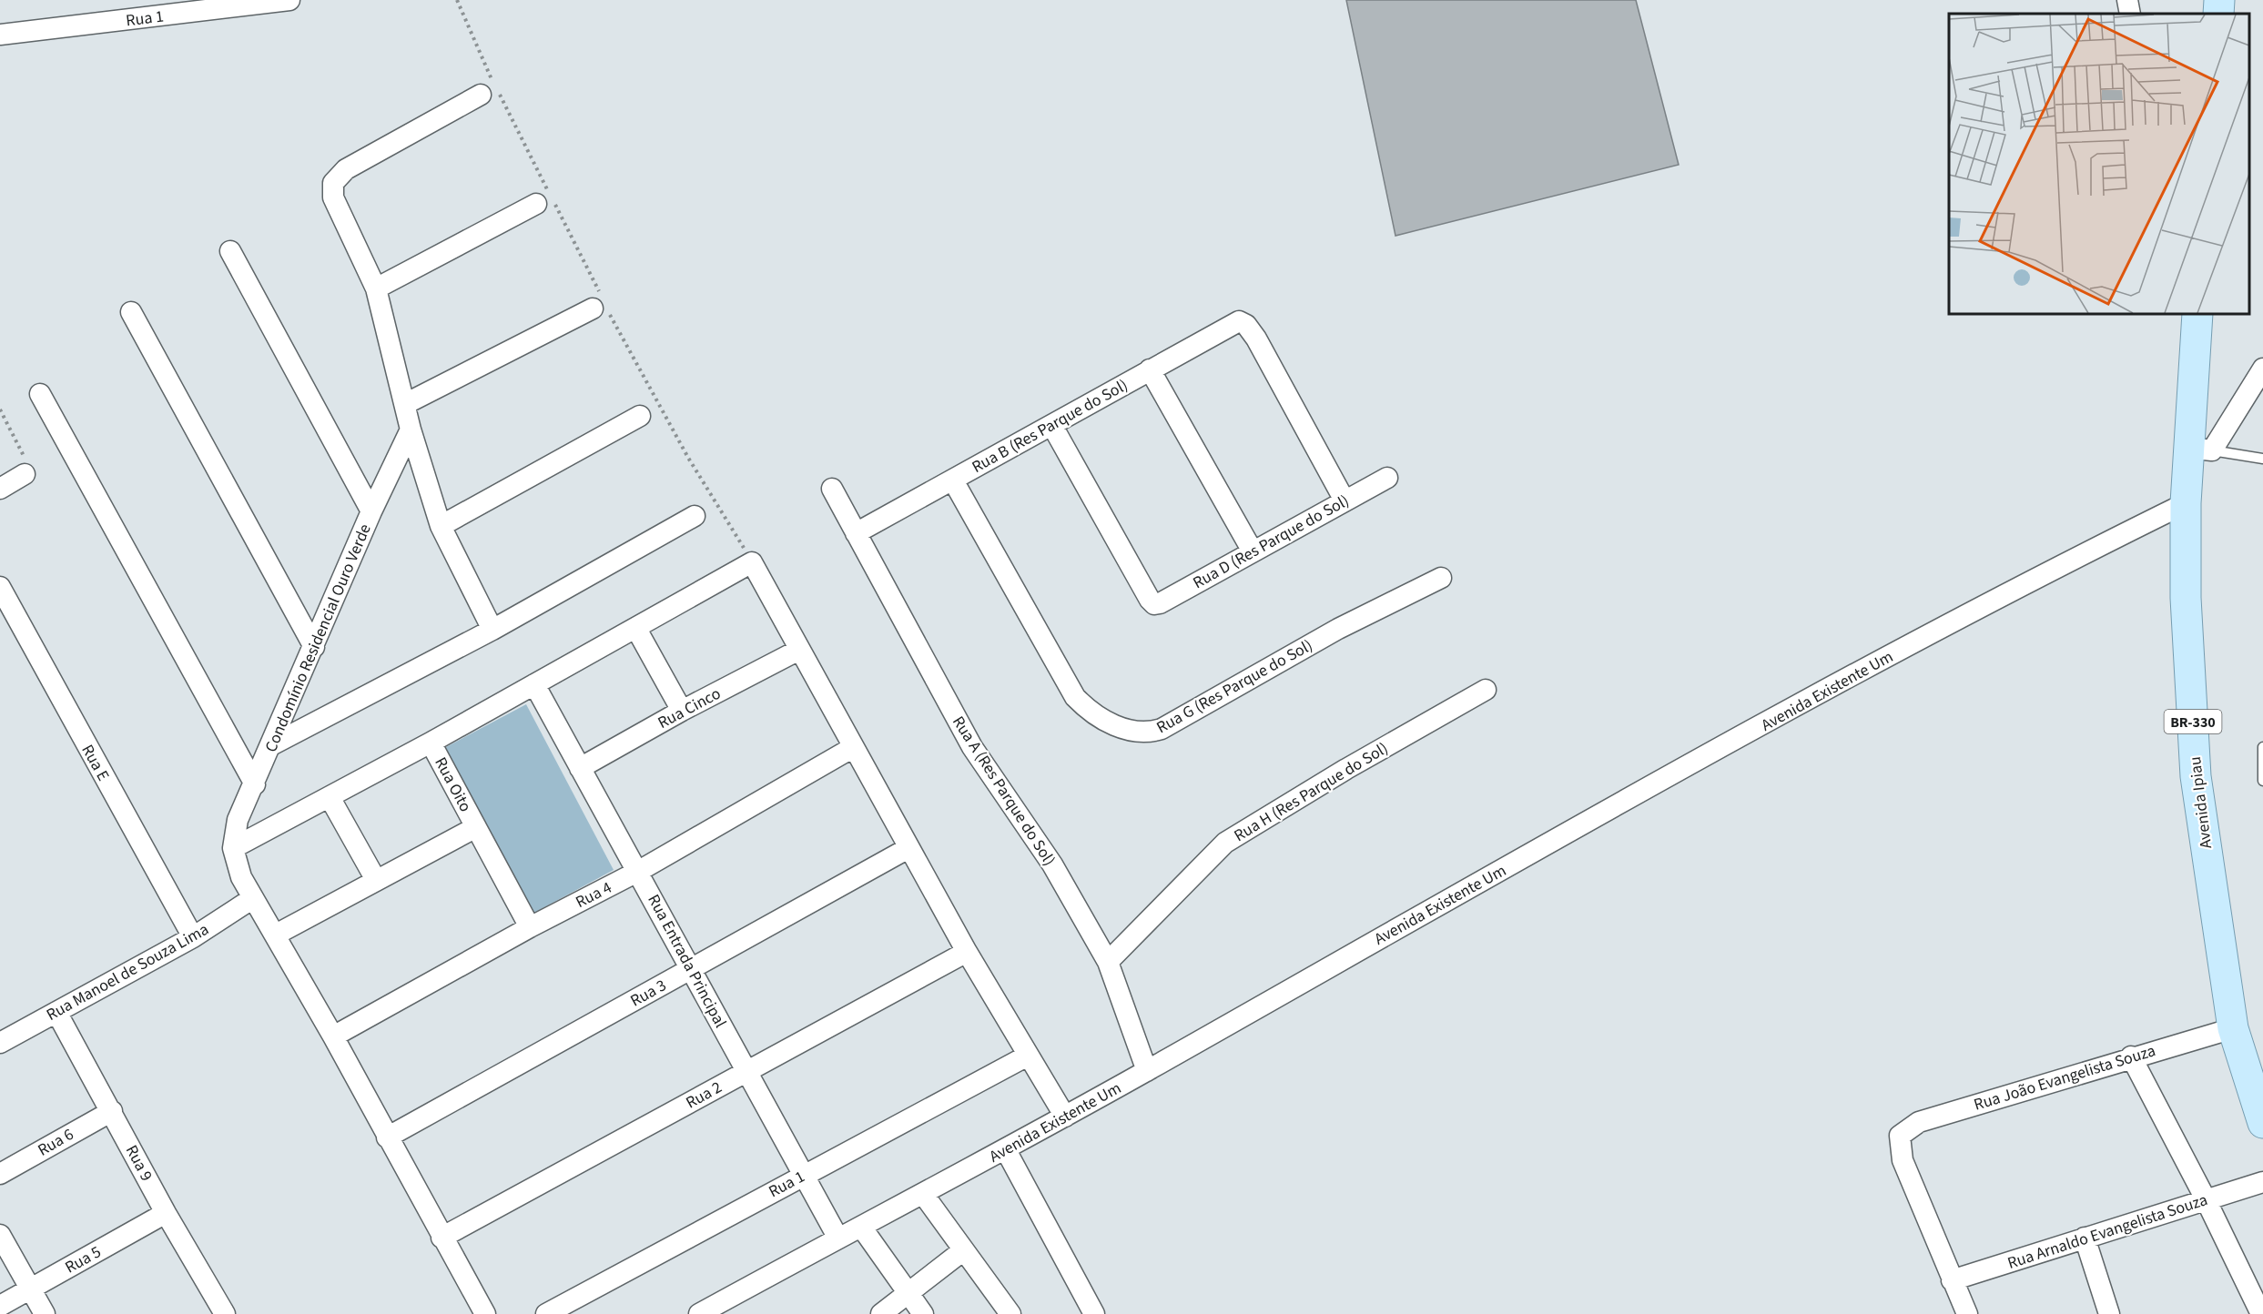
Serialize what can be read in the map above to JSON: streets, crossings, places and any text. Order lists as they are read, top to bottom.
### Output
{
  "streets": {
    "main road": ["BR-330", "Avenida Ipiau"],
    "street": [
      "Rua 1",
      "Rua B (Res Parque do Sol)",
      "Rua D (Res Parque do Sol)",
      "Condomínio Residencial Ouro Verde",
      "Rua G (Res Parque do Sol)",
      "Avenida Existente Um",
      "Rua Cinco",
      "Rua E",
      "Rua Oito",
      "Rua A (Res Parque do Sol)",
      "Rua H (Res Parque do Sol)",
      "Rua 4",
      "Rua Entrada Principal",
      "Rua Manoel de Souza Lima",
      "Rua 3",
      "Rua João Evangelista Souza",
      "Rua 2",
      "Rua 6",
      "Rua 9",
      "Rua Arnaldo Evangelista Souza",
      "Rua 5"
    ]
  },
  "crossings": [
    ["Rua 1", "Rua Entrada Principal"],
    ["Rua B (Res Parque do Sol)", "Rua D (Res Parque do Sol)"],
    ["Rua B (Res Parque do Sol)", "Rua G (Res Parque do Sol)"],
    ["Rua B (Res Parque do Sol)", "Rua A (Res Parque do Sol)"],
    ["Avenida Existente Um", "Rua A (Res Parque do Sol)"],
    ["Avenida Existente Um", "Avenida Ipiau"],
    ["Avenida Existente Um", "Rua Entrada Principal"],
    ["Rua Cinco", "Rua Entrada Principal"],
    ["Rua E", "Rua Manoel de Souza Lima"],
    ["Rua Oito", "Rua 4"],
    ["Rua A (Res Parque do Sol)", "Rua H (Res Parque do Sol)"],
    ["Avenida Ipiau", "Rua João Evangelista Souza"],
    ["Rua 4", "Rua Entrada Principal"],
    ["Rua Entrada Principal", "Rua 3"],
    ["Rua Entrada Principal", "Rua 2"],
    ["Rua Manoel de Souza Lima", "Rua 9"],
    ["Rua João Evangelista Souza", "Rua Arnaldo Evangelista Souza"],
    ["Rua 6", "Rua 9"],
    ["Rua 9", "Rua 5"]
  ]
}
